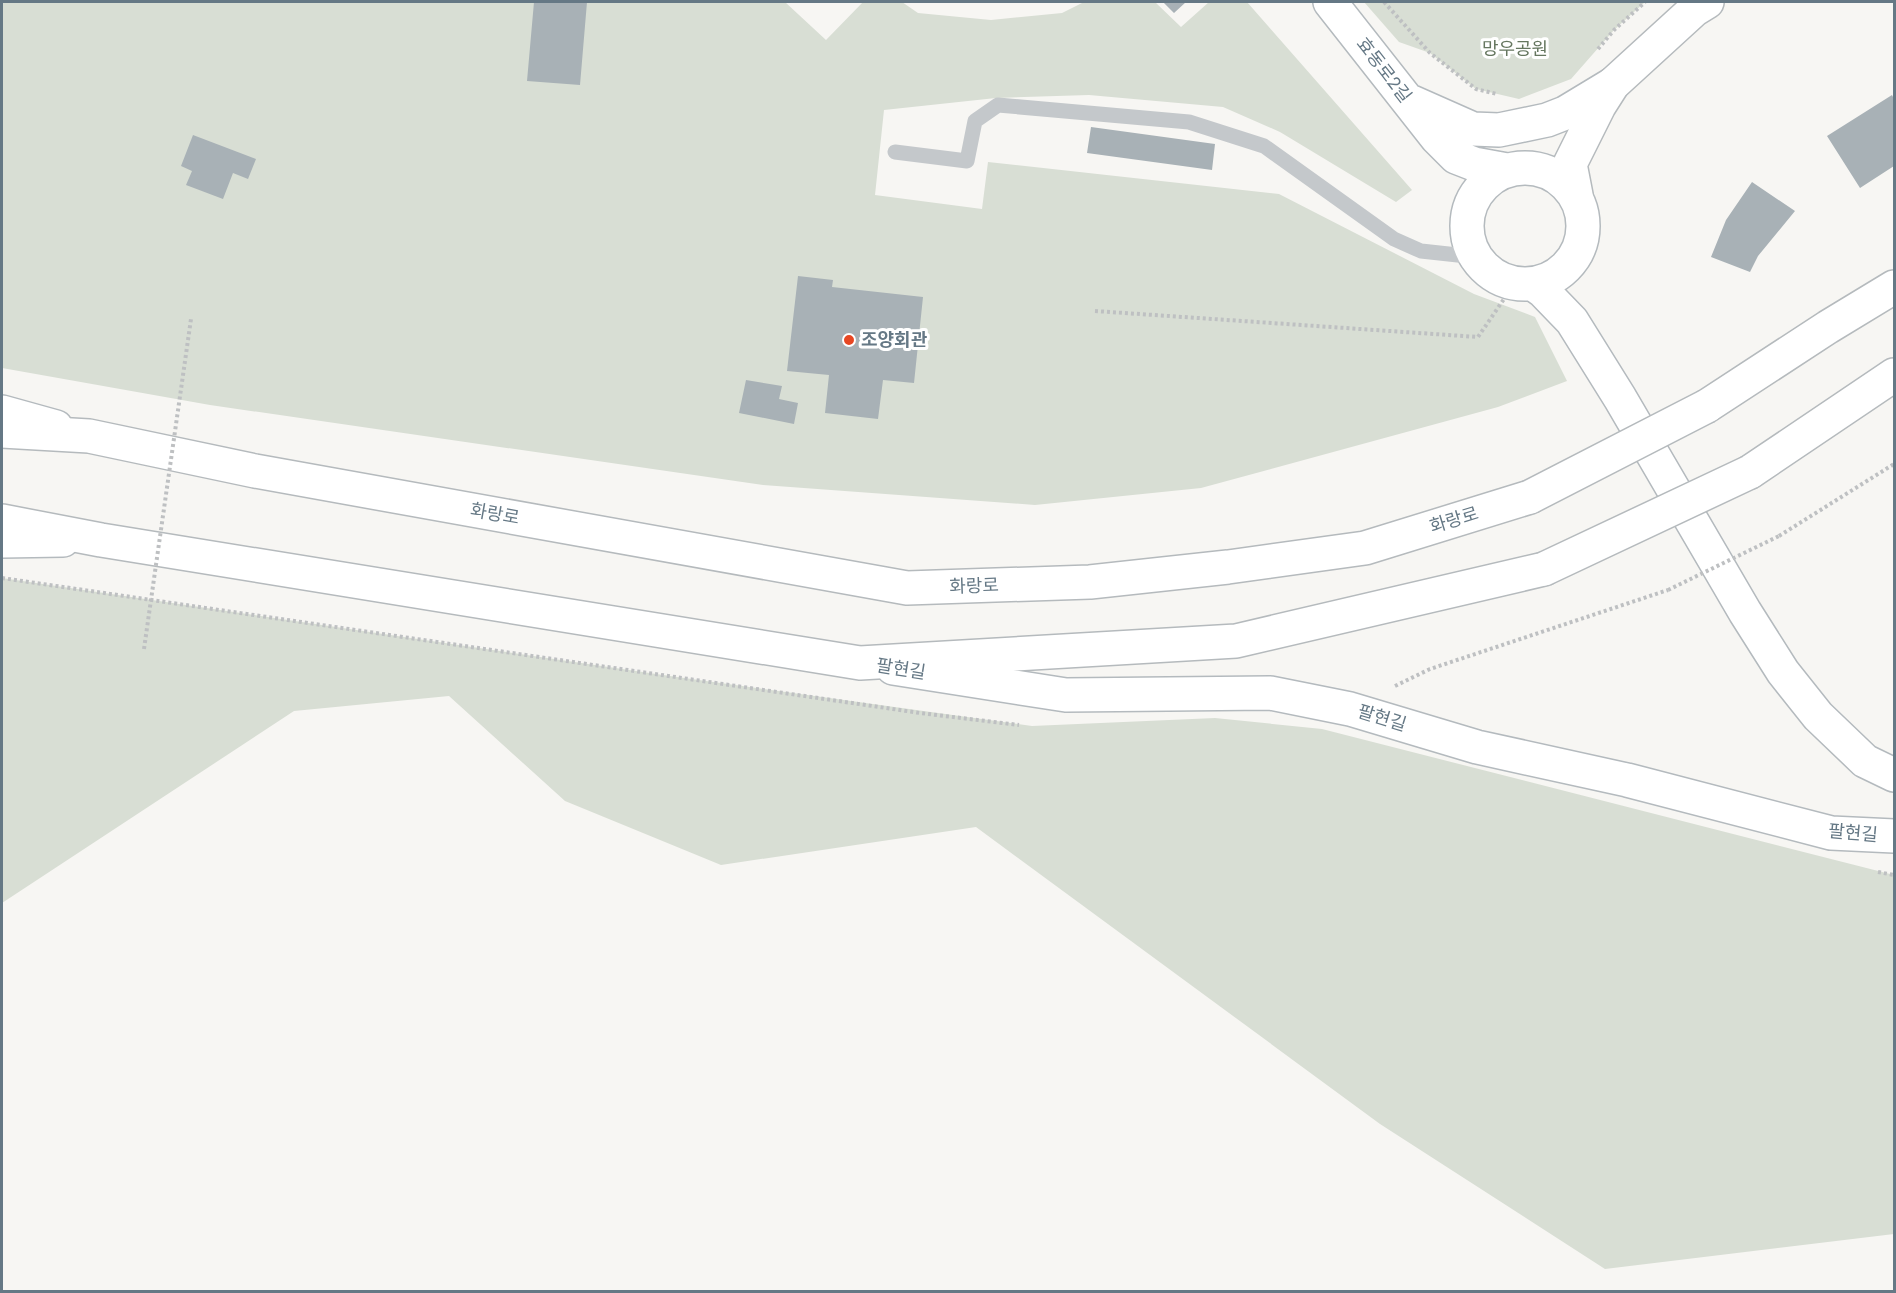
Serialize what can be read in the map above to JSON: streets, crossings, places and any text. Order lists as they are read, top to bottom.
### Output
{
  "streets": {
    "main road": ["효동로2길", "화랑로", "팔현길"]
  },
  "parks": ["망우공원"],
  "places": ["조양회관"]
}
